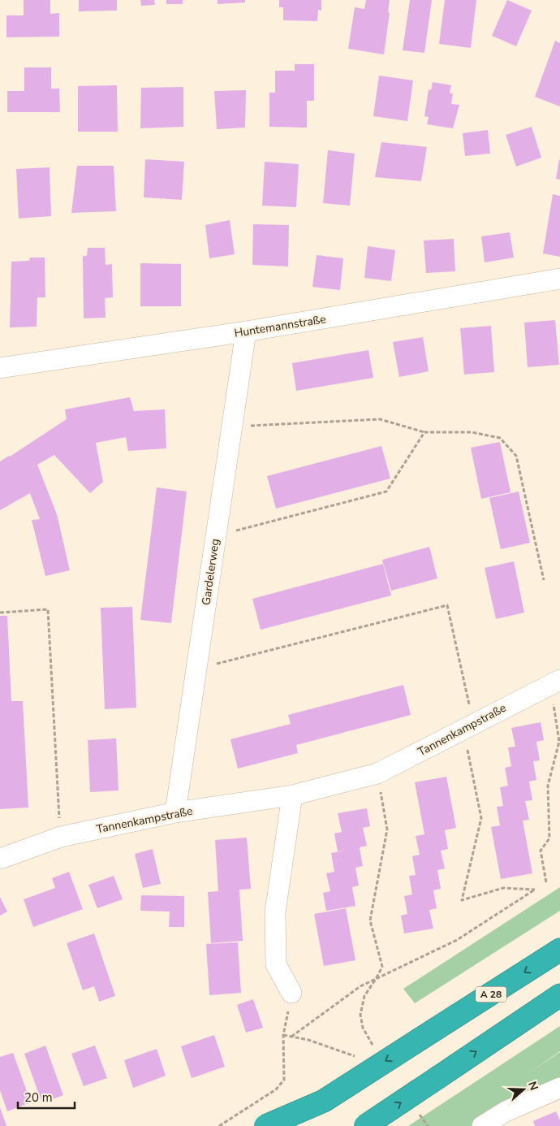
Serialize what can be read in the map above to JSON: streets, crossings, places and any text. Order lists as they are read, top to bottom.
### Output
{
  "streets": {
    "highway": ["A 28"],
    "street": ["Huntemannstraße", "Gardelerweg", "Tannenkampstraße"]
  },
  "crossings": [
    ["Huntemannstraße", "Gardelerweg"],
    ["Gardelerweg", "Tannenkampstraße"]
  ],
  "scale_bar": "20 m",
  "north": "right"
}
